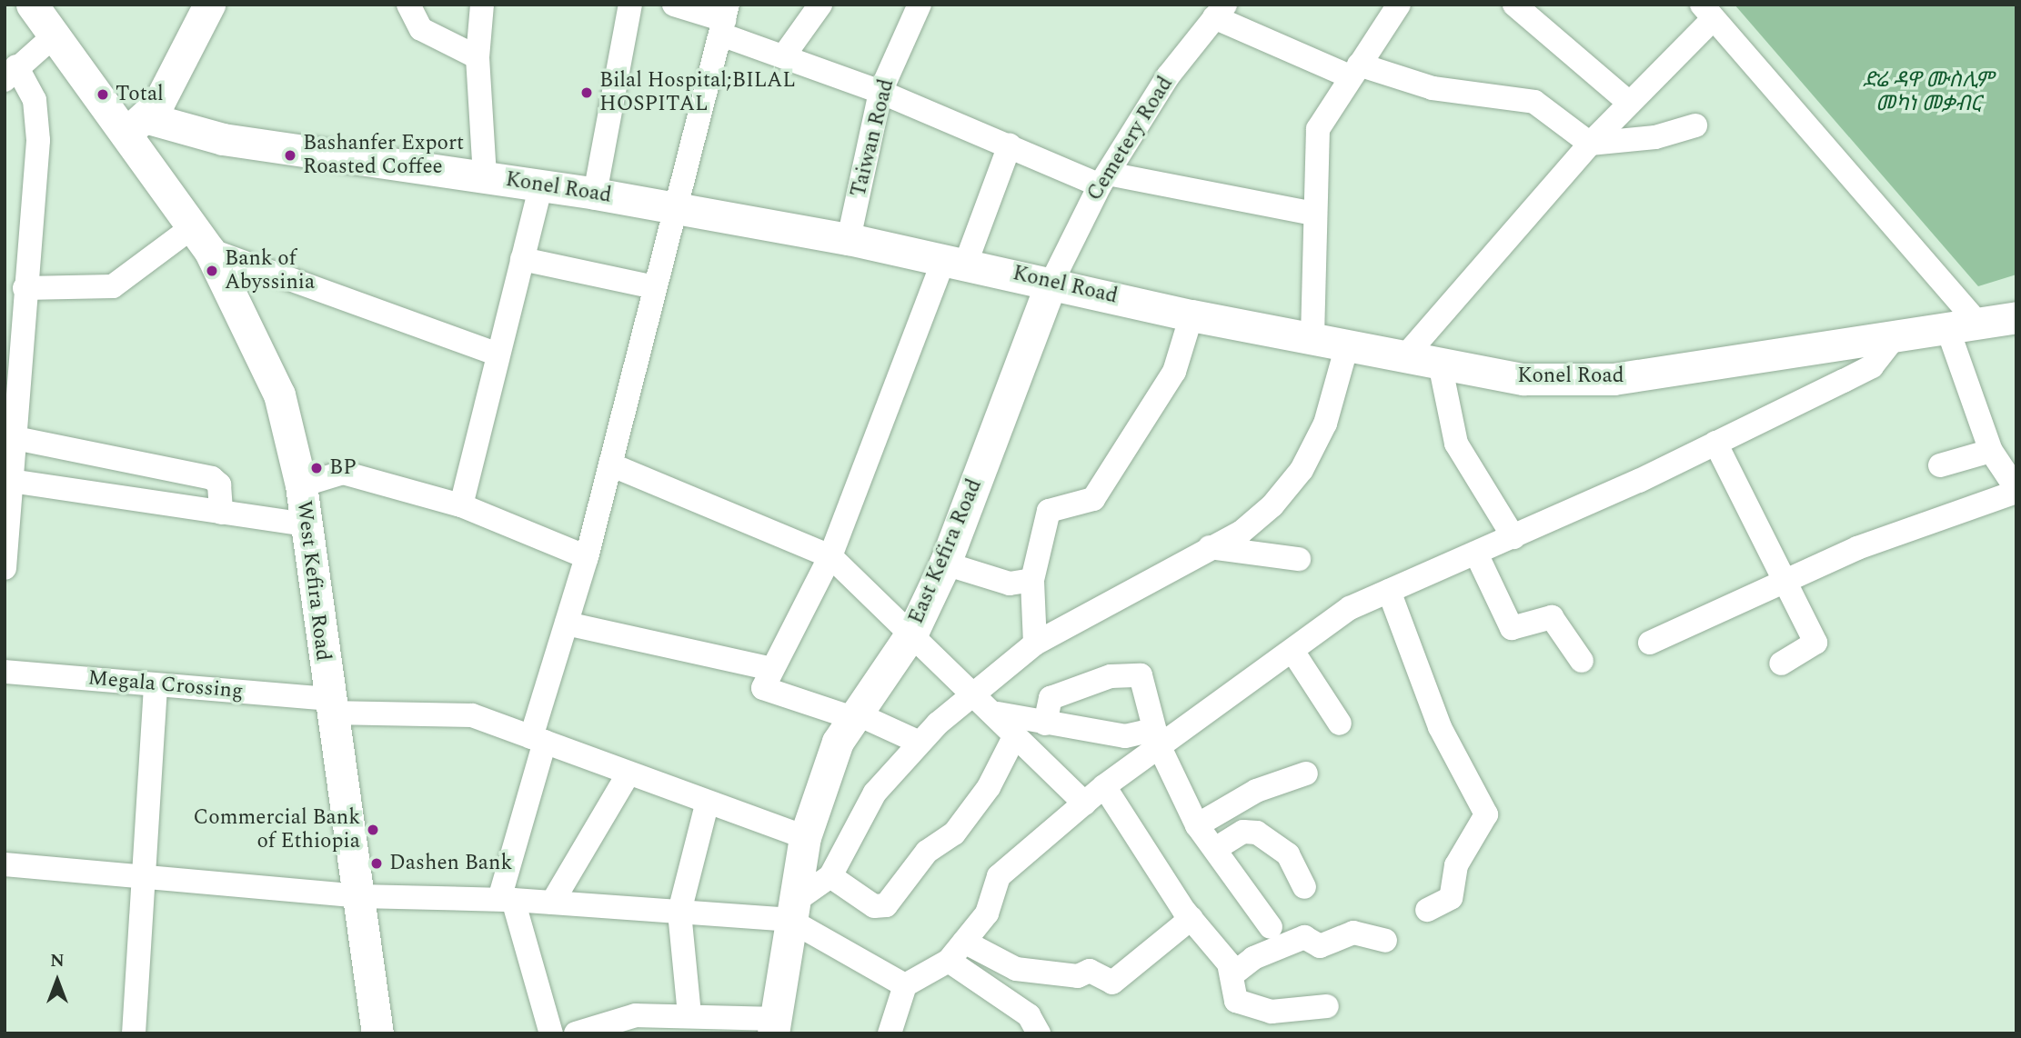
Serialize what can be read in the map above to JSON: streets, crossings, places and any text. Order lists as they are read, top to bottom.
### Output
{
  "streets": {
    "main road": ["Konel Road", "East Kefira Road", "West Kefira Road"],
    "street": ["Taiwan Road", "Cemetery Road", "Megala Crossing"]
  },
  "crossings": [
    ["Taiwan Road", "Konel Road"],
    ["Cemetery Road", "Konel Road"],
    ["Cemetery Road", "East Kefira Road"],
    ["Konel Road", "East Kefira Road"],
    ["Konel Road", "West Kefira Road"],
    ["East Kefira Road", "Megala Crossing"],
    ["West Kefira Road", "Megala Crossing"]
  ],
  "parks": ["ድሬ ዳዋ ሙስሊም መካነ መቃብር"],
  "places": [
    "Bilal Hospital;BILAL HOSPITAL",
    "Total",
    "Bashanfer Export Roasted Coffee",
    "Bank of Abyssinia",
    "BP",
    "Commercial Bank of Ethiopia",
    "Dashen Bank"
  ],
  "north": "top"
}
